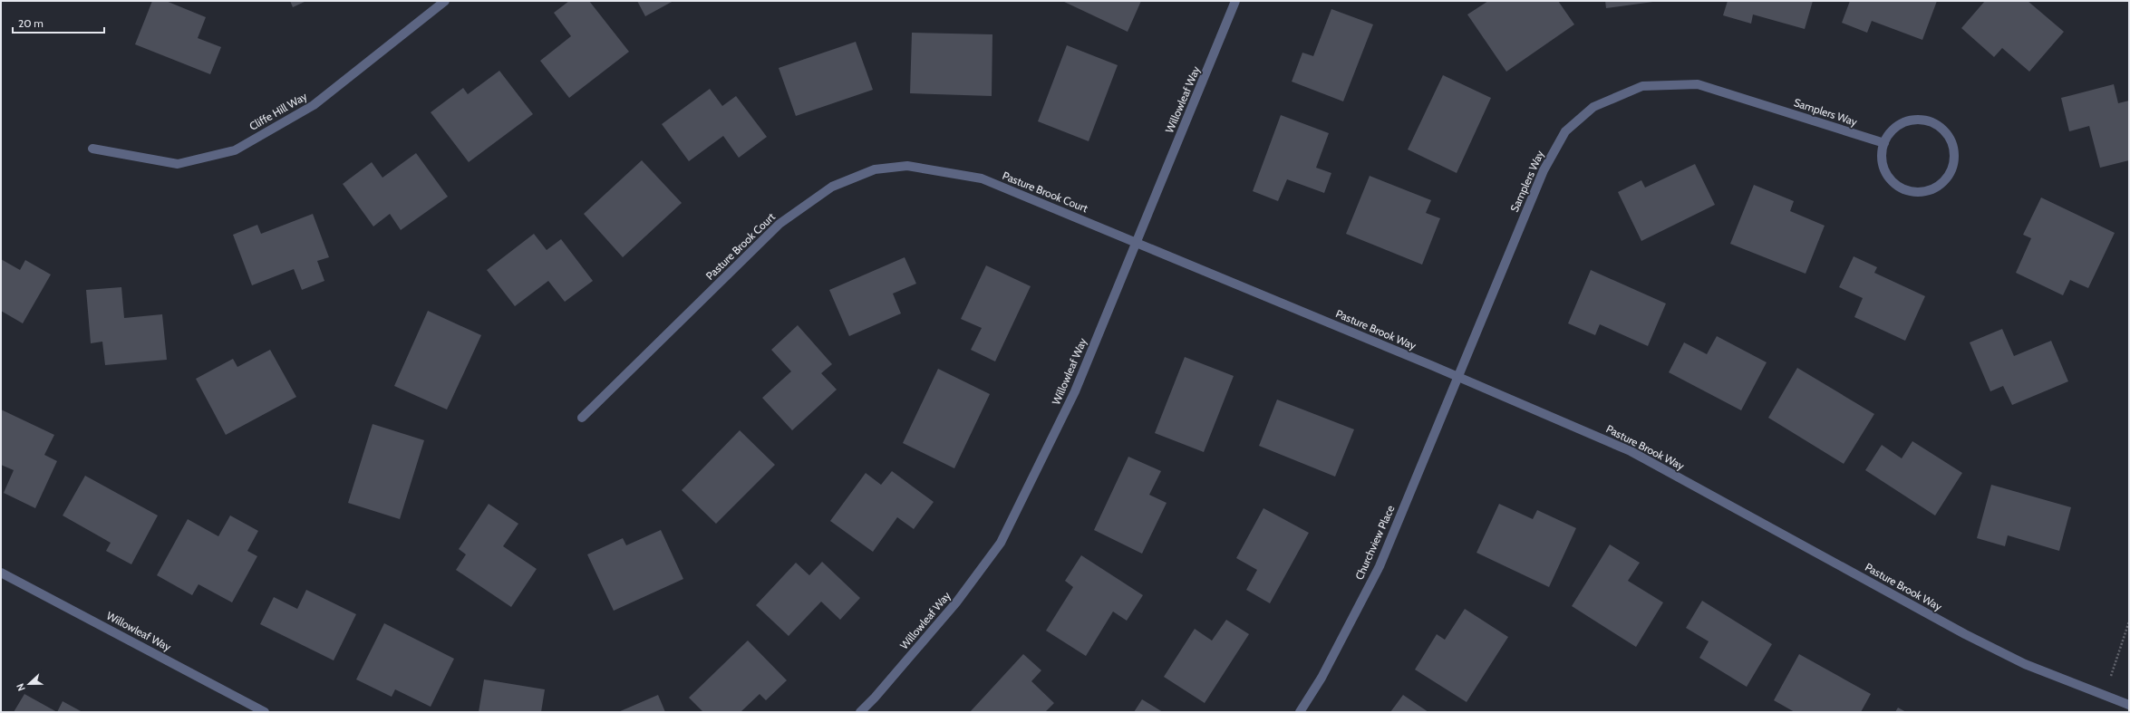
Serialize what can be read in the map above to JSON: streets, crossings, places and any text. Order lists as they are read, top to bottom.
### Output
{
  "streets": {
    "street": [
      "Willowleaf Way",
      "Cliffe Hill Way",
      "Samplers Way",
      "Pasture Brook Court",
      "Pasture Brook Way",
      "Churchview Place"
    ]
  },
  "crossings": [
    ["Willowleaf Way", "Pasture Brook Court"],
    ["Willowleaf Way", "Pasture Brook Way"],
    ["Samplers Way", "Pasture Brook Way"],
    ["Samplers Way", "Churchview Place"],
    ["Pasture Brook Court", "Pasture Brook Way"],
    ["Pasture Brook Way", "Churchview Place"]
  ],
  "scale_bar": "20 m",
  "north": "left"
}
